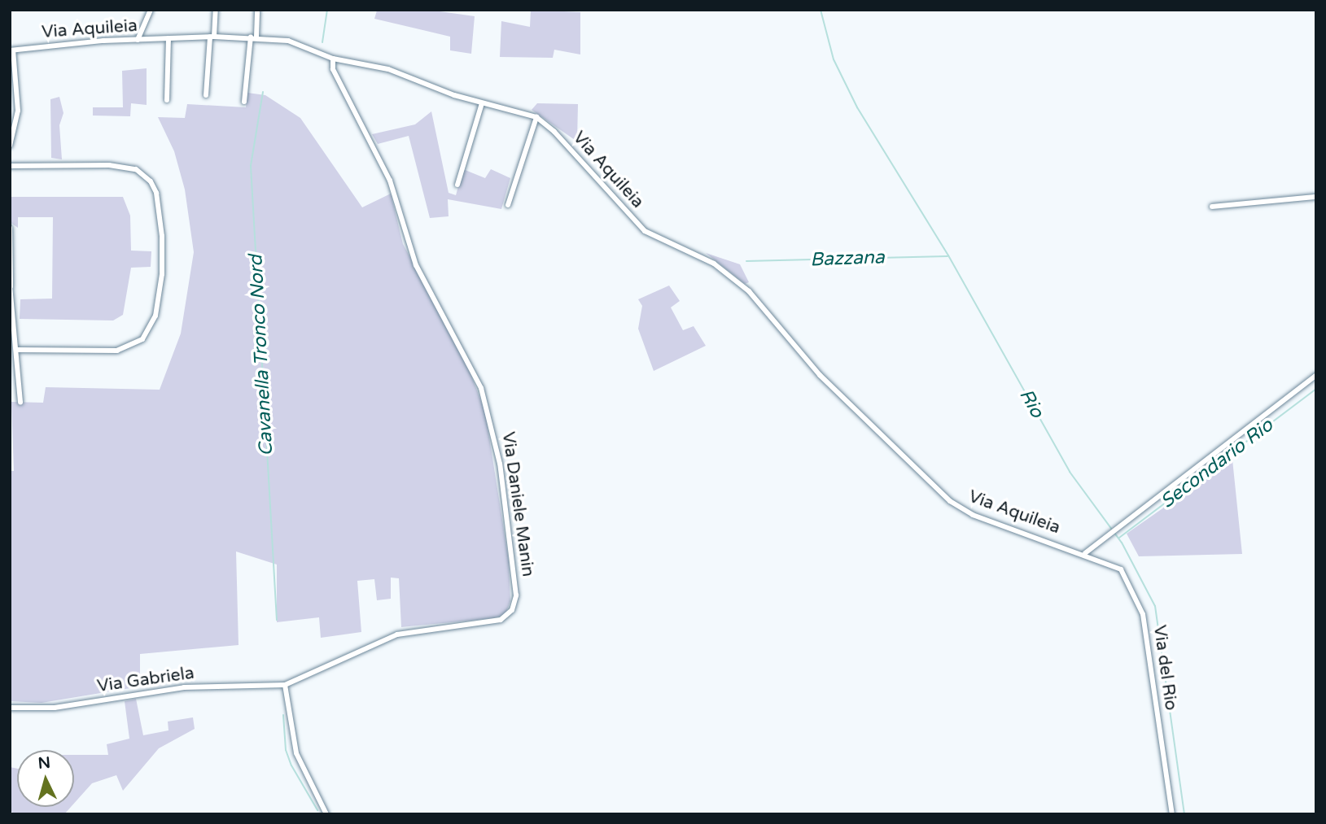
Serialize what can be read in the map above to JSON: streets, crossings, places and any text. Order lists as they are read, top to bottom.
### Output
{
  "streets": {
    "street": [
      "Via Aquileia",
      "Via Daniele Manin",
      "Via del Rio",
      "Via Gabriela"
    ]
  },
  "crossings": [
    ["Via Aquileia", "Via Daniele Manin"],
    ["Via Aquileia", "Via del Rio"],
    ["Via Daniele Manin", "Via Gabriela"]
  ],
  "water": [
    "Bazzana",
    "Cavanella Tronco Nord",
    "Rio",
    "Secondario Rio"
  ],
  "north": "top"
}
